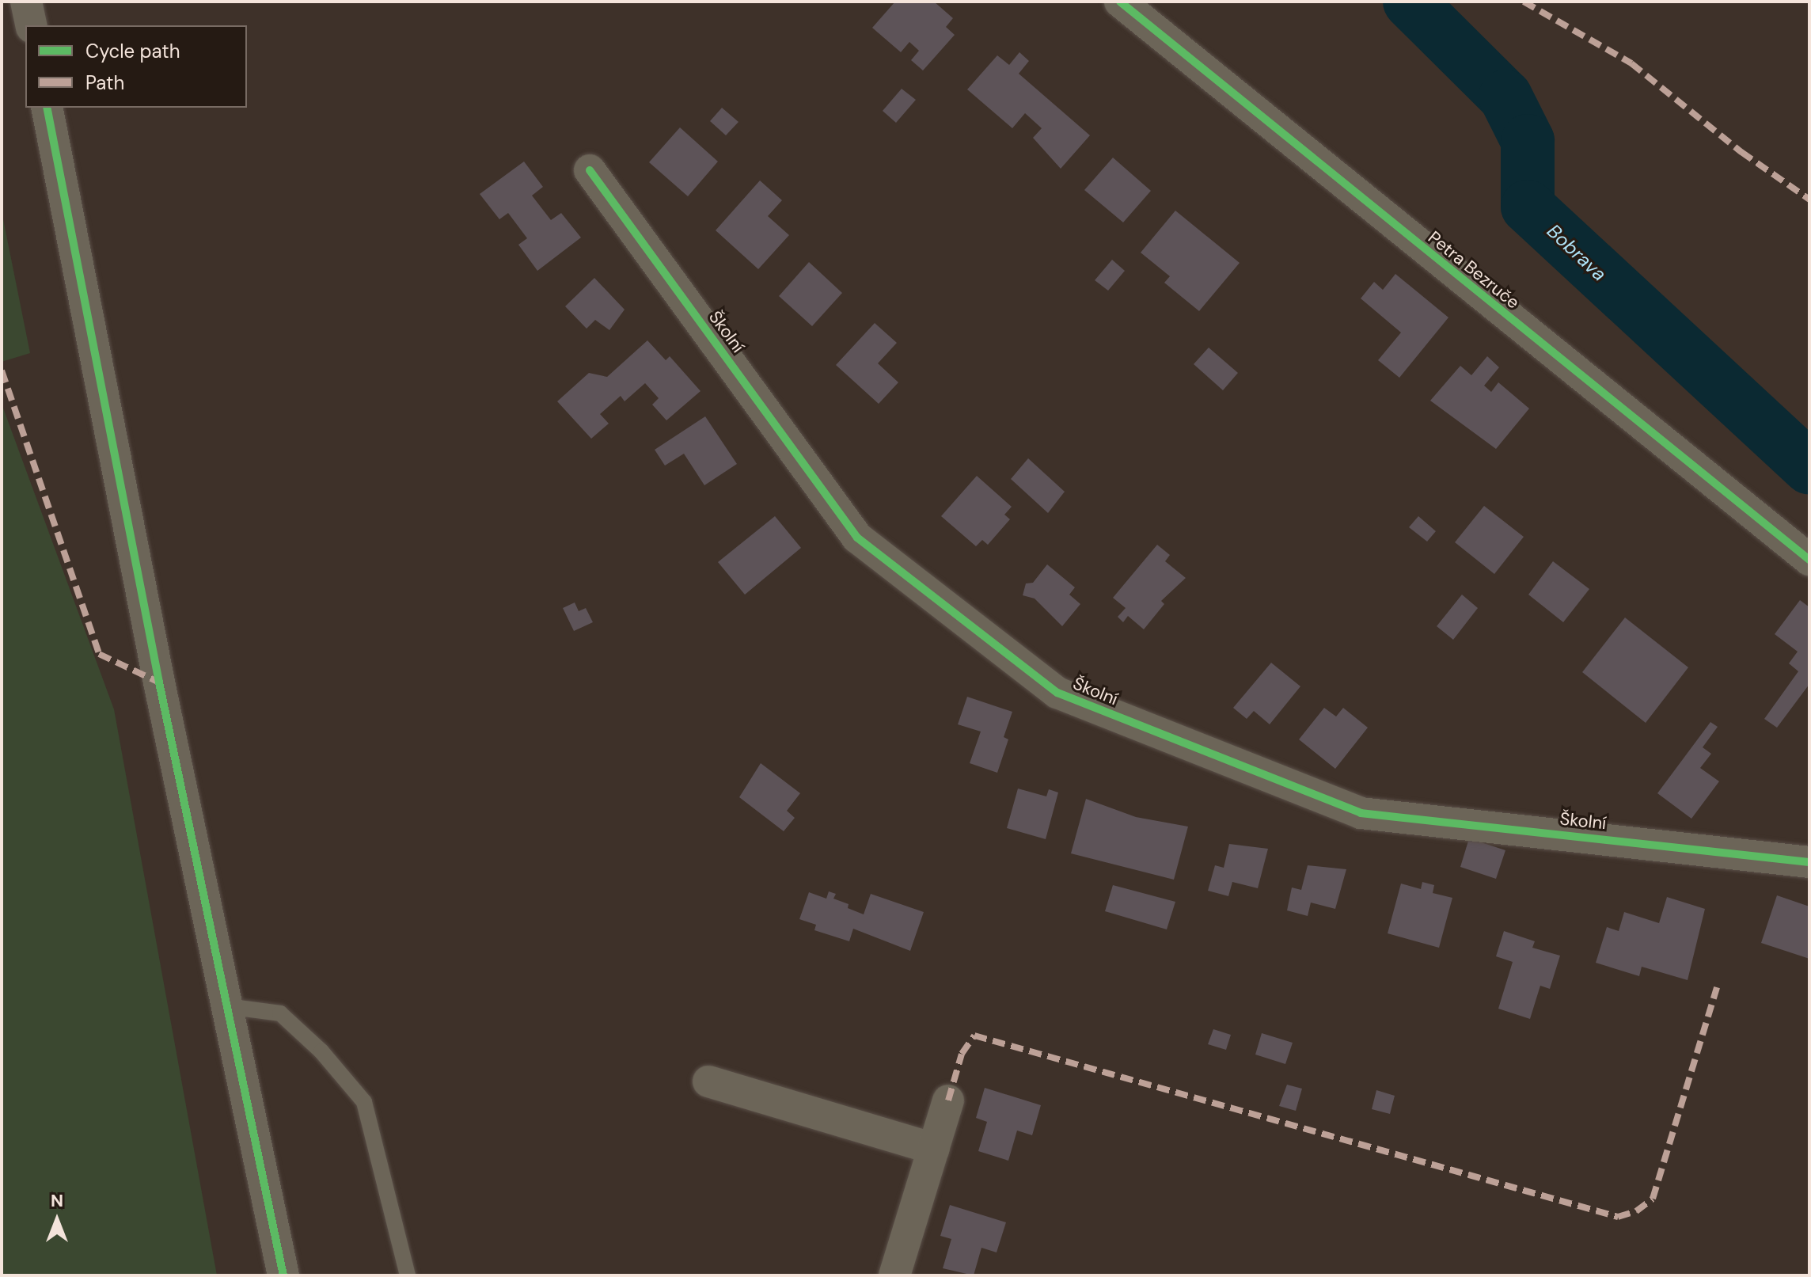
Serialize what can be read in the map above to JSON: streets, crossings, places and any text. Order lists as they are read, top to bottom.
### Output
{
  "streets": {
    "street": ["Petra Bezruče", "Školní"]
  },
  "water": ["Bobrava"],
  "legend": ["Cycle path", "Path"],
  "north": "top"
}
